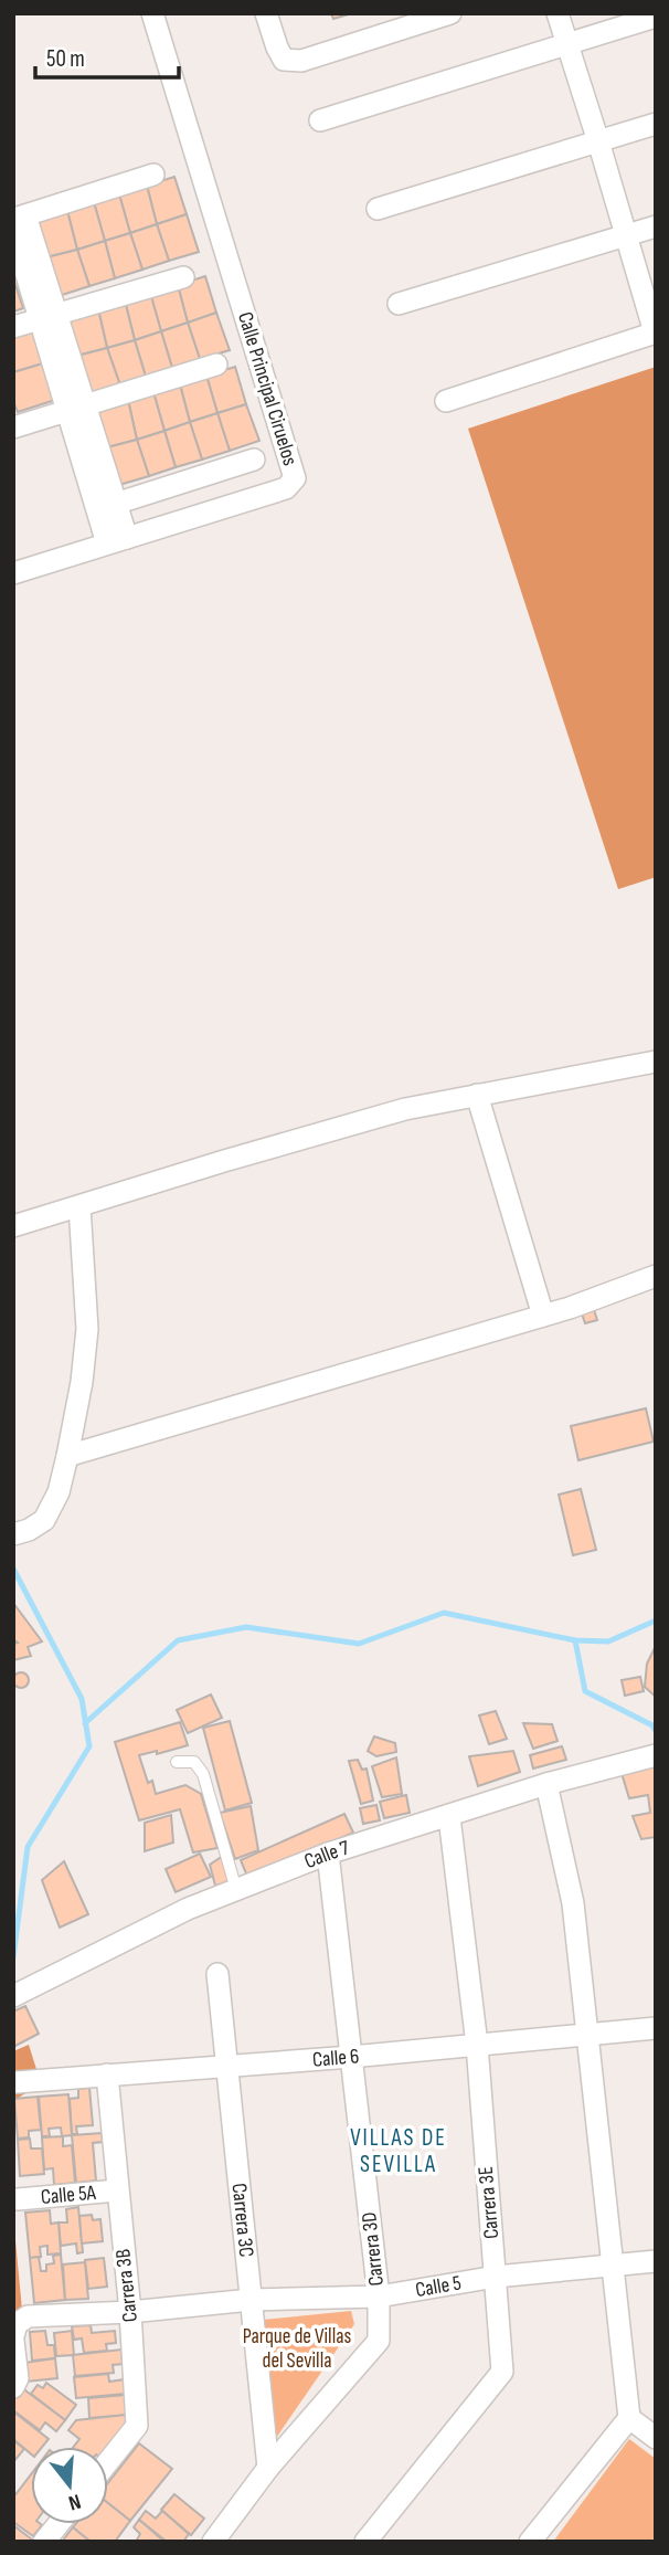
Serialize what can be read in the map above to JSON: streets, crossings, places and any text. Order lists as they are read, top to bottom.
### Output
{
  "streets": {
    "street": [
      "Calle Principal Ciruelos",
      "Calle 7",
      "Calle 6",
      "Calle 5A",
      "Carrera 3E",
      "Carrera 3C",
      "Carrera 3D",
      "Carrera 3B",
      "Calle 5"
    ]
  },
  "crossings": [
    ["Calle 7", "Carrera 3E"],
    ["Calle 7", "Carrera 3D"],
    ["Calle 6", "Carrera 3E"],
    ["Calle 6", "Carrera 3C"],
    ["Calle 6", "Carrera 3D"],
    ["Calle 6", "Carrera 3B"],
    ["Calle 5A", "Carrera 3B"],
    ["Carrera 3E", "Calle 5"],
    ["Carrera 3C", "Carrera 3D"],
    ["Carrera 3C", "Calle 5"],
    ["Carrera 3D", "Calle 5"],
    ["Carrera 3B", "Calle 5"]
  ],
  "districts": ["VILLAS DE SEVILLA"],
  "parks": ["Parque de Villas del Sevilla"],
  "scale_bar": "50 m",
  "north": "bottom"
}
